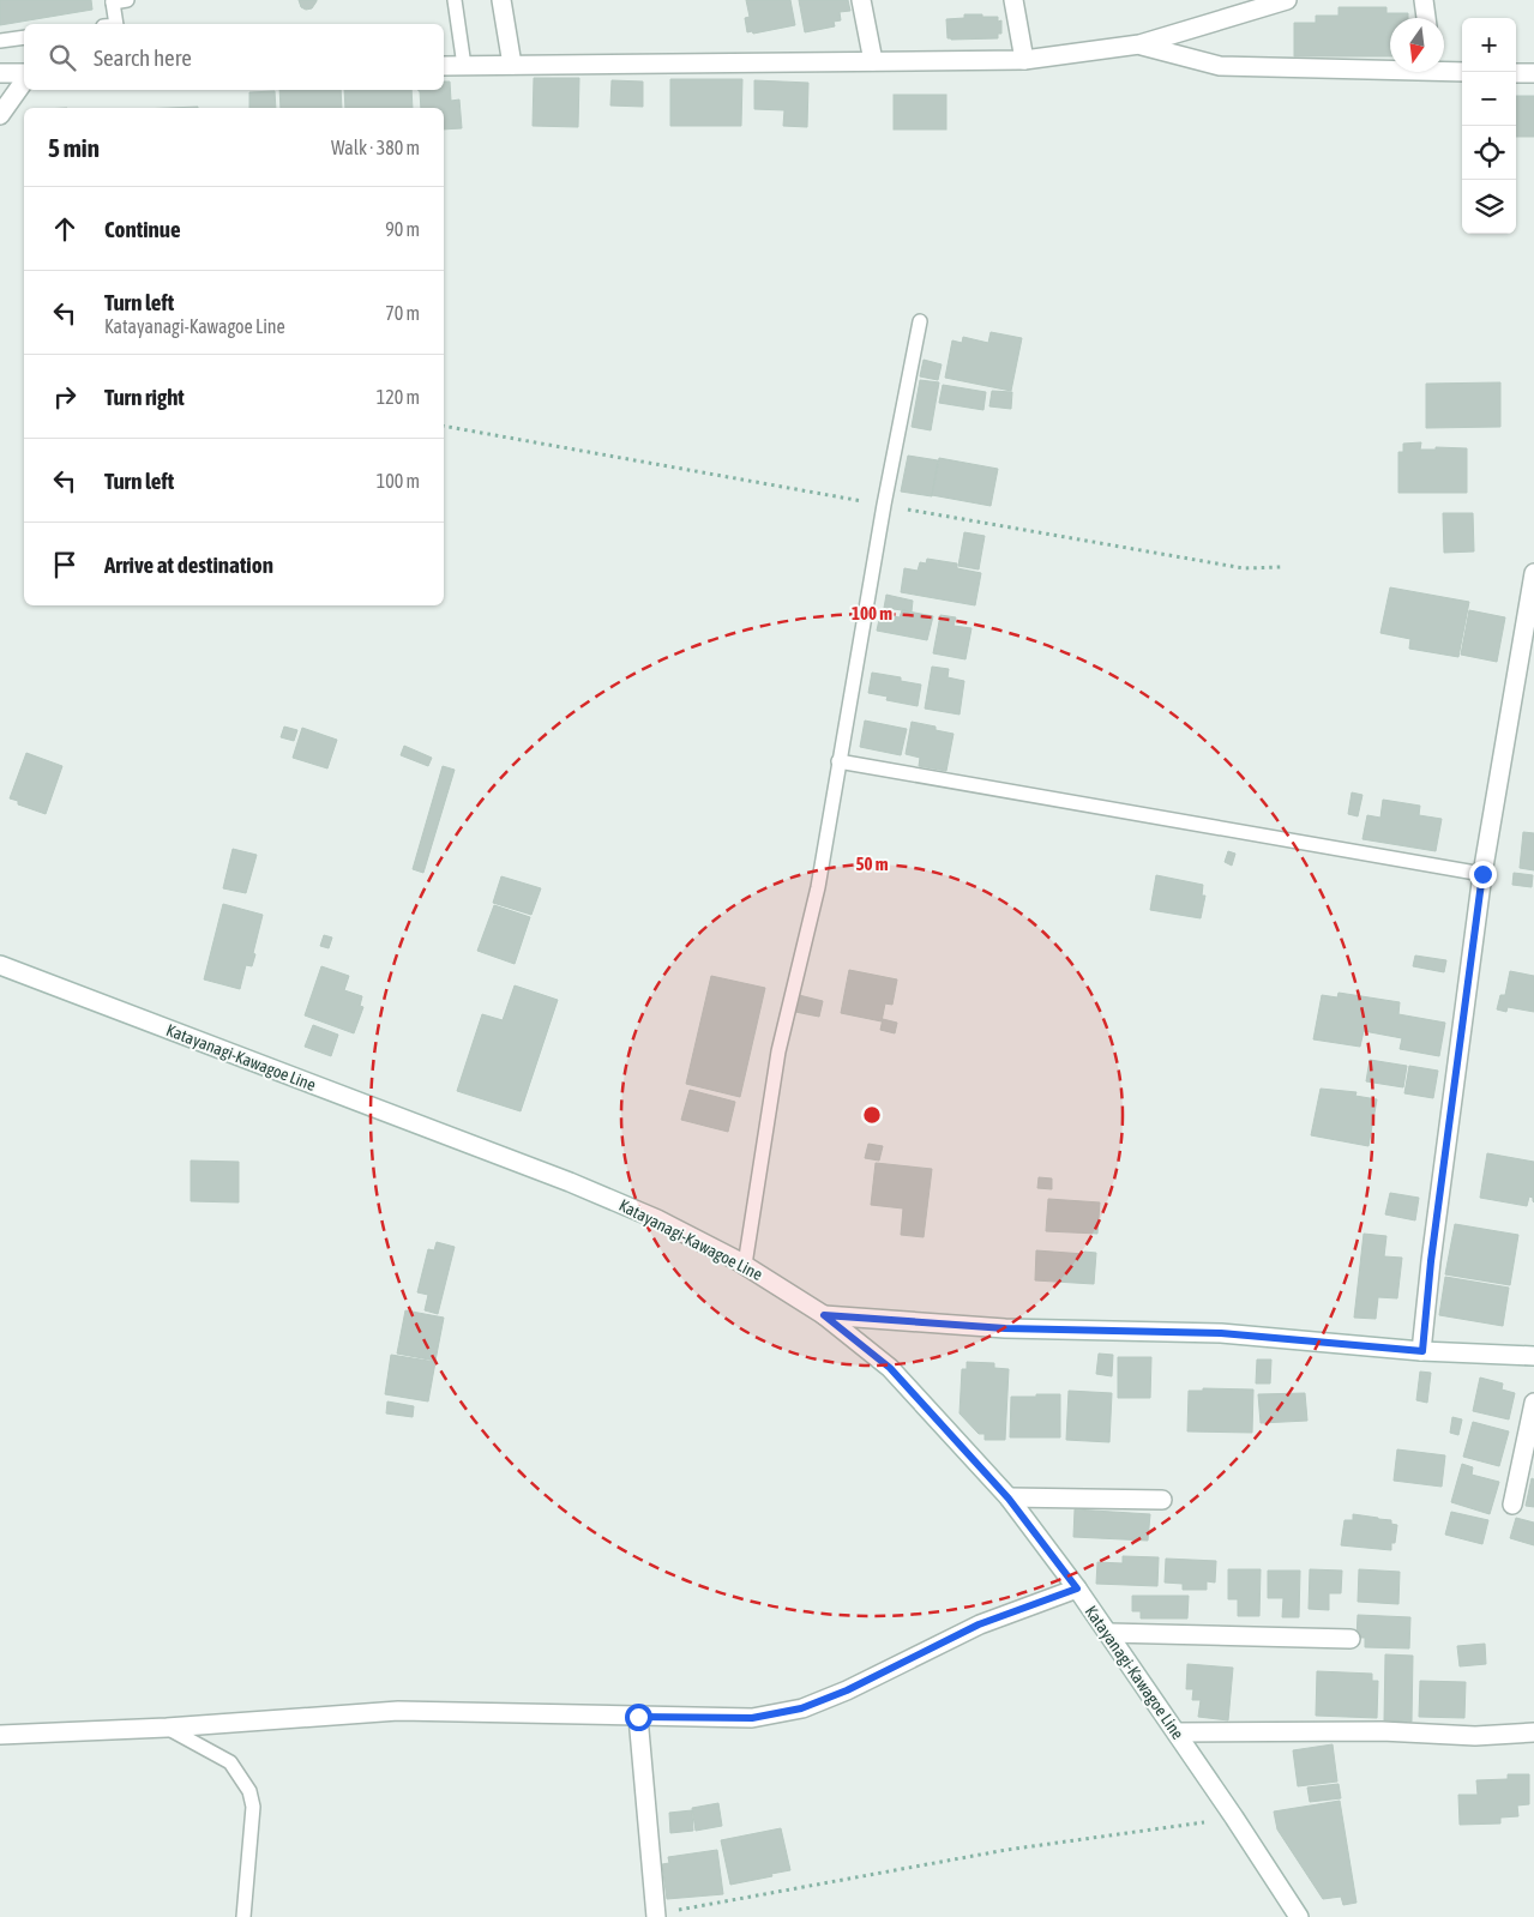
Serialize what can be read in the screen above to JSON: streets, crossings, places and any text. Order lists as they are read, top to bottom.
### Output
{
  "streets": {
    "street": ["Katayanagi-Kawagoe Line"]
  },
  "north": "bottom",
  "page": {
    "map_buttons": ["+", "−"],
    "search": "Search here",
    "heading": ["5 min", "Walk · 380 m"],
    "list": [
      ["Continue", "90 m"],
      ["Turn left", "Katayanagi-Kawagoe Line", "70 m"],
      ["Turn right", "120 m"],
      ["Turn left", "100 m"],
      "Arrive at destination"
    ]
  },
  "rings": ["100 m", "50 m"]
}
